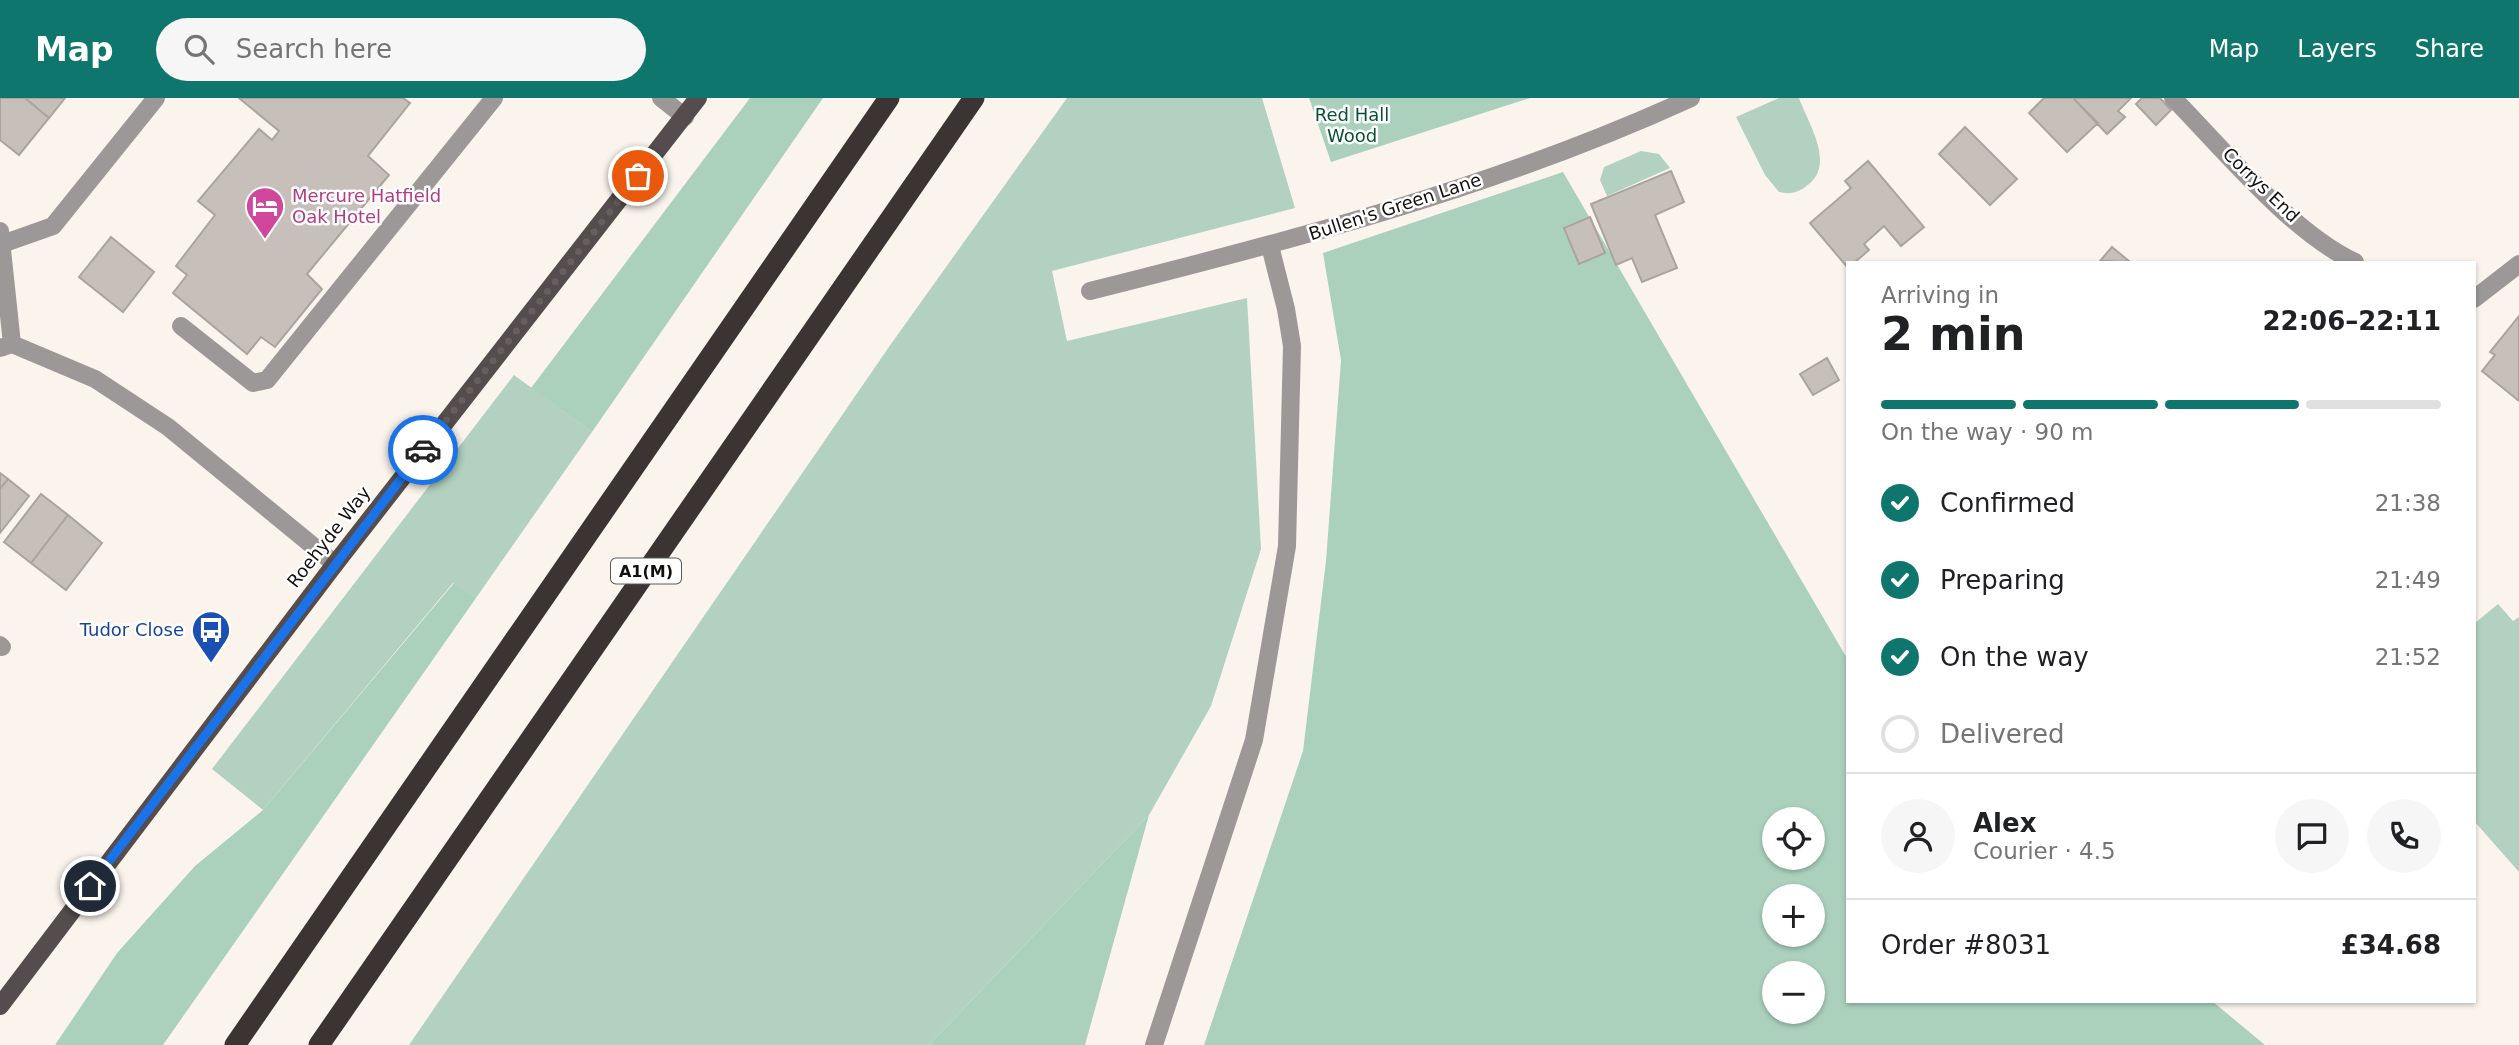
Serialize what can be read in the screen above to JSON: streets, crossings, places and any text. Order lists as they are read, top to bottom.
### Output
{
  "streets": {
    "highway": ["A1(M)"],
    "main road": ["Roehyde Way"],
    "street": ["Corrys End", "Bullen's Green Lane"]
  },
  "parks": ["Red Hall Wood"],
  "places": {
    "hotel": ["Mercure Hatfield Oak Hotel"],
    "bus stop": ["Tudor Close"]
  },
  "page": {
    "header": "Map",
    "search": "Search here",
    "nav": ["Map", "Layers", "Share"],
    "heading": ["2 min", "Arriving in", "22:06–22:11"],
    "panel": [
      "Alex",
      "Courier · 4.5",
      "Order #8031",
      "£34.68"
    ],
    "bar": "On the way · 90 m",
    "list": [
      ["Confirmed", "21:38"],
      ["Preparing", "21:49"],
      ["On the way", "21:52"],
      "Delivered"
    ],
    "map_buttons": ["+", "−"]
  }
}
